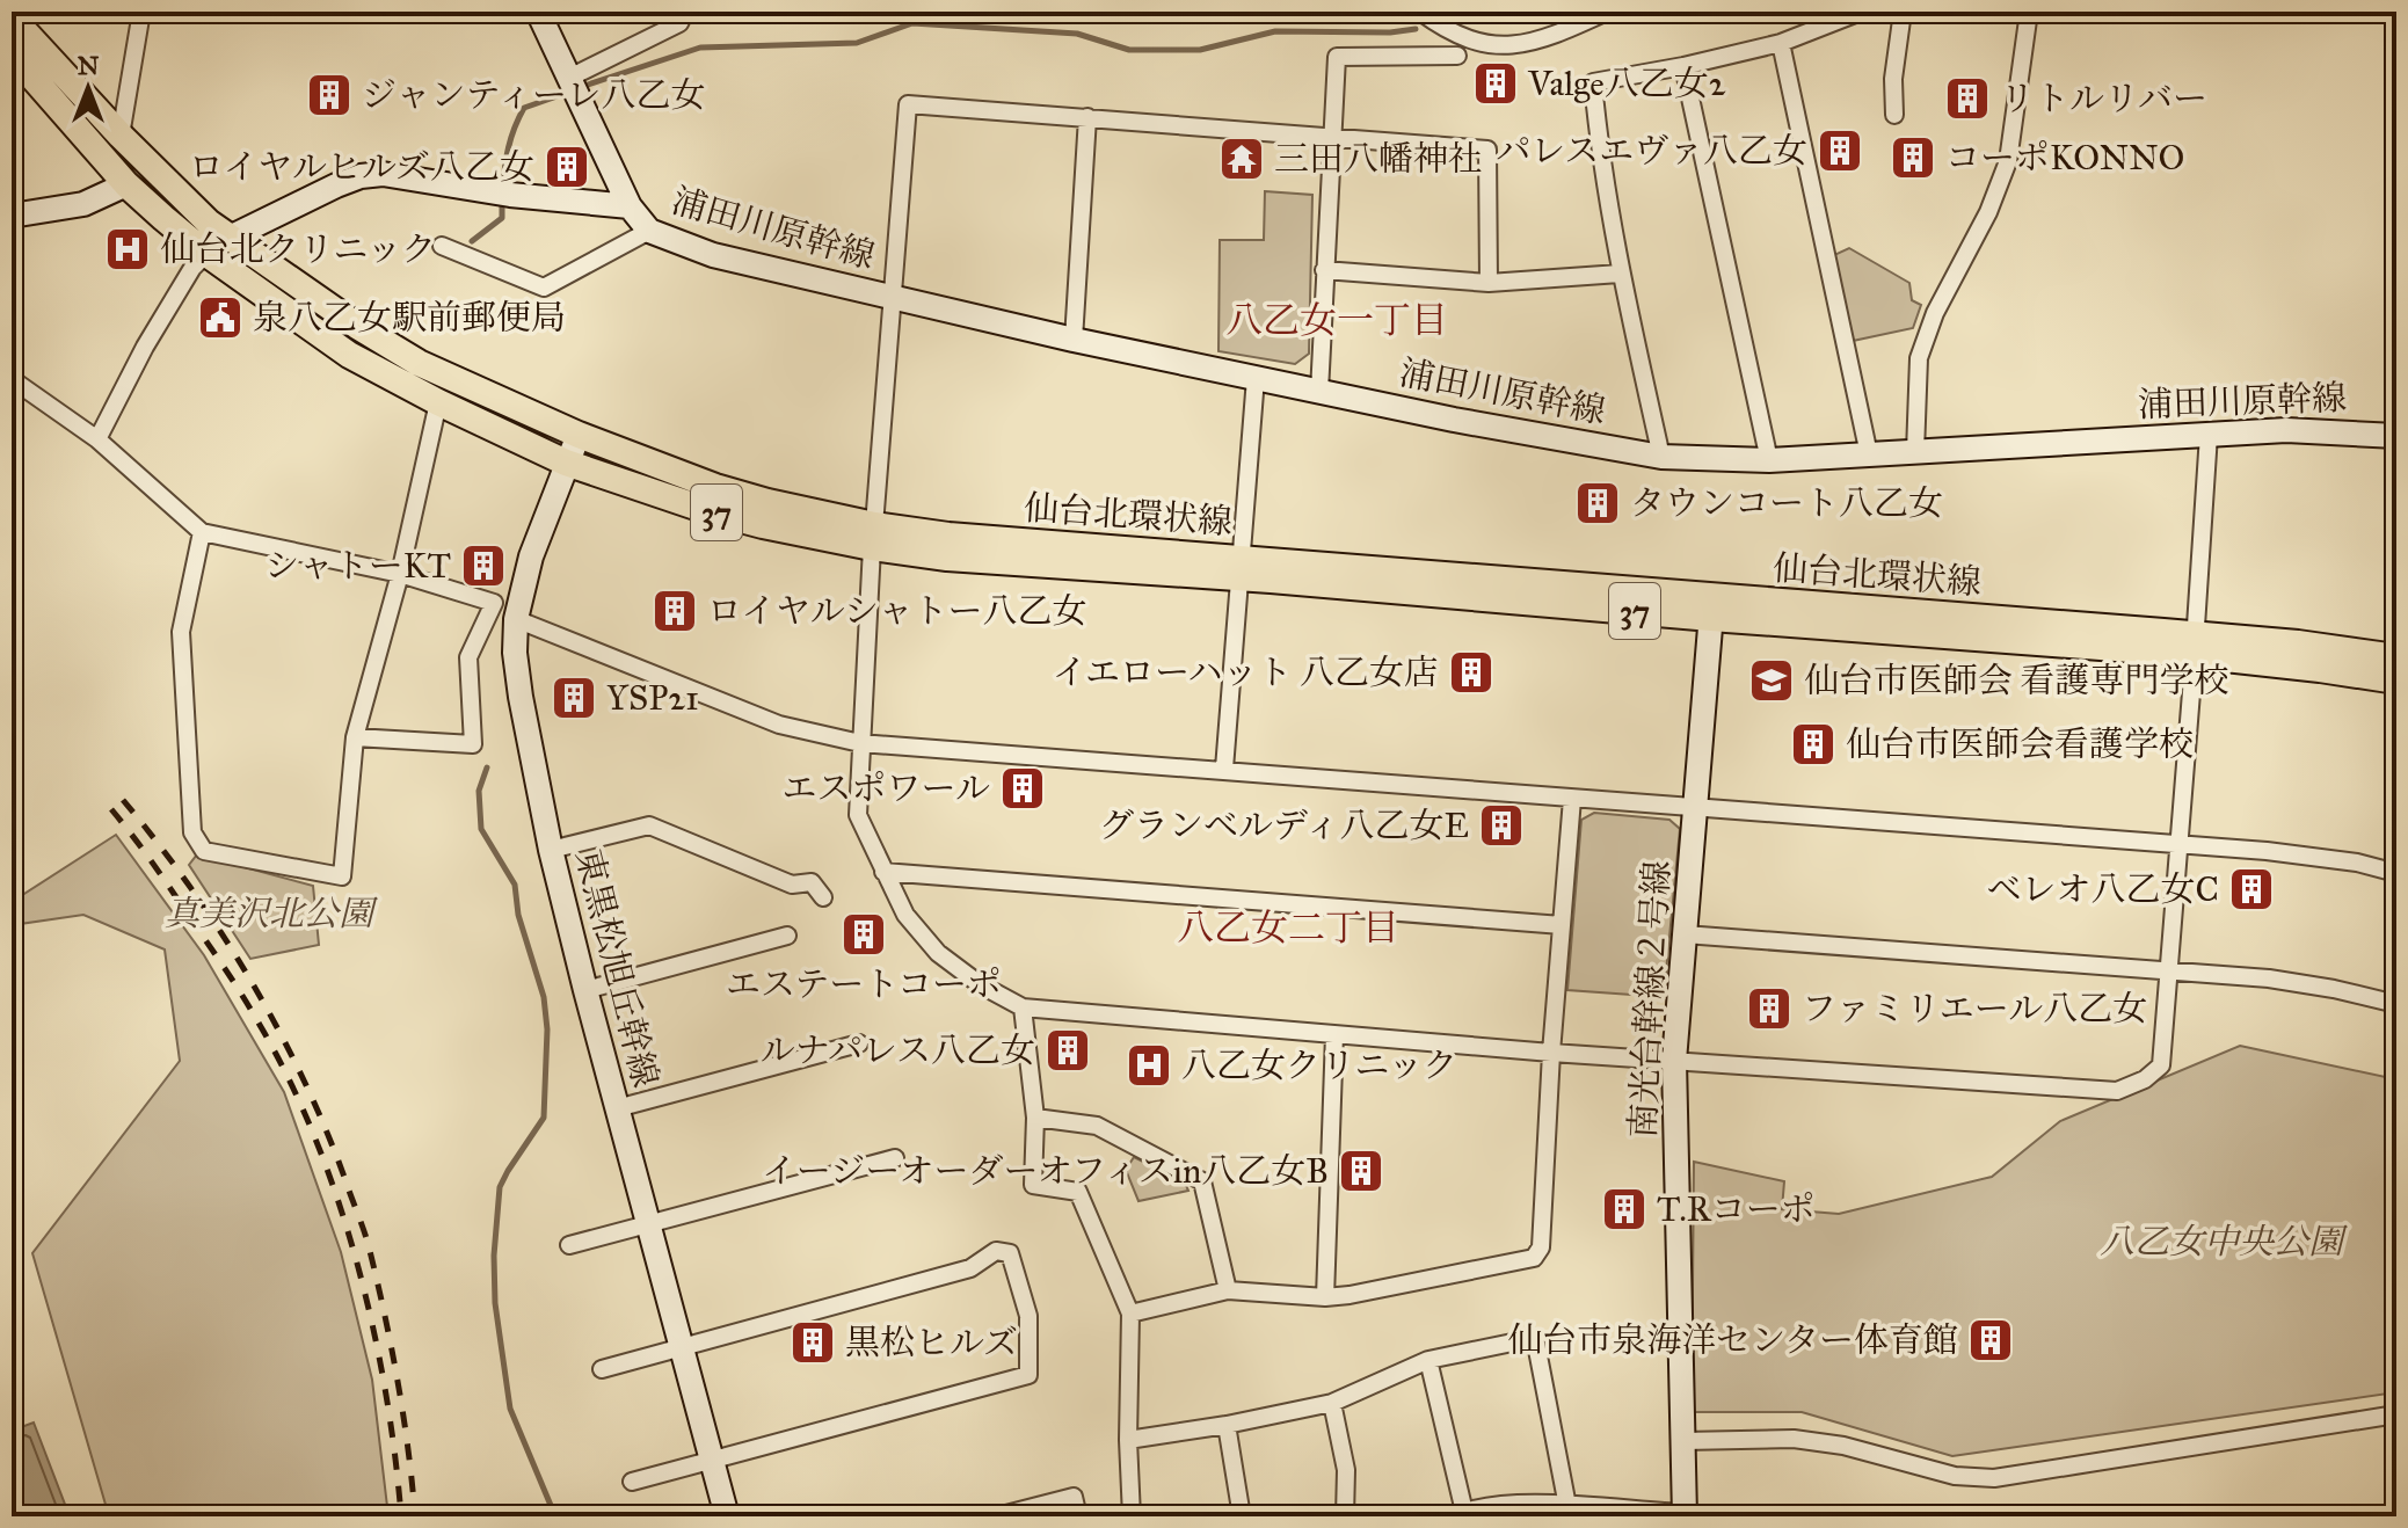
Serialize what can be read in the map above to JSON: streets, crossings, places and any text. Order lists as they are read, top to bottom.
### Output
{
  "streets": {
    "main road": ["37", "仙台北環状線"],
    "street": ["浦田川原幹線", "東黒松旭丘幹線", "南光台幹線２号線"]
  },
  "crossings": [
    ["仙台北環状線", "東黒松旭丘幹線"],
    ["仙台北環状線", "南光台幹線２号線"]
  ],
  "districts": ["八乙女一丁目", "八乙女二丁目"],
  "parks": ["真美沢北公園", "八乙女中央公園"],
  "places": {
    "building": [
      "Valge八乙女2",
      "ジャンティーレ八乙女",
      "リトルリバー",
      "パレスエヴァ八乙女",
      "コーポKONNO",
      "ロイヤルヒルズ八乙女",
      "タウンコート八乙女",
      "シャトーKT",
      "ロイヤルシャトー八乙女",
      "イエローハット 八乙女店",
      "YSP21",
      "仙台市医師会看護学校",
      "エスポワール",
      "グランベルディ八乙女E",
      "ベレオ八乙女C",
      "エステートコーポ",
      "ファミリエール八乙女",
      "ルナパレス八乙女",
      "イージーオーダーオフィスin八乙女B",
      "T.Rコーポ",
      "仙台市泉海洋センター体育館",
      "黒松ヒルズ"
    ],
    "temple": ["三田八幡神社"],
    "hospital": ["仙台北クリニック", "八乙女クリニック"],
    "public building": ["泉八乙女駅前郵便局"],
    "school or university": ["仙台市医師会 看護専門学校"]
  },
  "north": "top"
}
